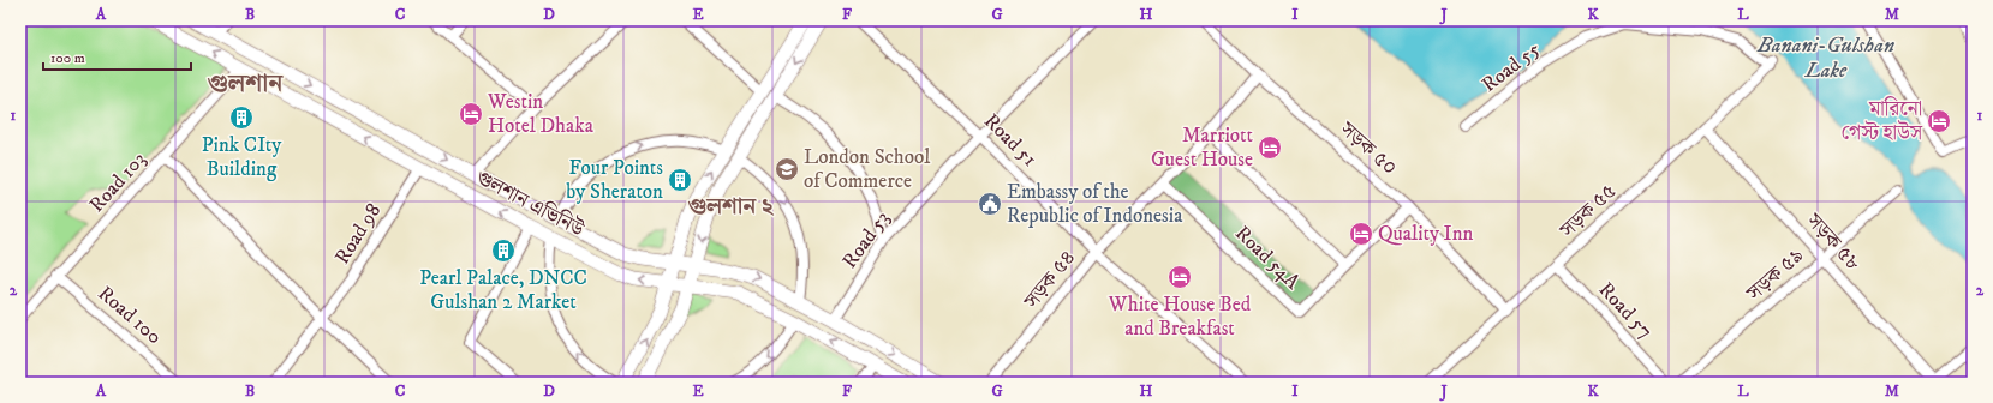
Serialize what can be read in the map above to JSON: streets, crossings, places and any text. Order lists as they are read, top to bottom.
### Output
{
  "streets": {
    "main road": ["গুলশান এভিনিউ"],
    "street": [
      "Road 55",
      "Road 51",
      "সড়ক ৫০",
      "Road 103",
      "সড়ক ৫৫",
      "Road 98",
      "Road 53",
      "সড়ক ৫৮",
      "Road 54A",
      "সড়ক ৫৯",
      "সড়ক ৫৪",
      "Road 57",
      "Road 100"
    ]
  },
  "crossings": [
    ["Road 55", "সড়ক ৫৫"],
    ["Road 51", "Road 53"],
    ["Road 51", "সড়ক ৫৪"],
    ["সড়ক ৫০", "সড়ক ৫৫"],
    ["সড়ক ৫০", "Road 54A"],
    ["সড়ক ৫০", "সড়ক ৫৪"],
    ["Road 103", "গুলশান এভিনিউ"],
    ["Road 103", "Road 100"],
    ["গুলশান এভিনিউ", "Road 98"],
    ["গুলশান এভিনিউ", "Road 53"],
    ["সড়ক ৫৫", "সড়ক ৫৮"],
    ["সড়ক ৫৫", "Road 57"],
    ["সড়ক ৫৮", "সড়ক ৫৯"],
    ["Road 54A", "সড়ক ৫৪"]
  ],
  "districts": ["গুলশান", "গুলশান ২"],
  "water": ["Banani-Gulshan Lake"],
  "places": {
    "hotel": [
      "Westin Hotel Dhaka",
      "মারিনো গেস্ট হাউস",
      "Marriott Guest House",
      "Quality Inn",
      "White House Bed and Breakfast"
    ],
    "building": ["Pink CIty Building", "Four Points by Sheraton", "Pearl Palace, DNCC Gulshan 2 Market"],
    "school or university": ["London School of Commerce"],
    "public building": ["Embassy of the Republic of Indonesia"]
  },
  "scale_bar": "100 m",
  "grid": {
    "columns": [
      "A",
      "B",
      "C",
      "D",
      "E",
      "F",
      "G",
      "H",
      "I",
      "J",
      "K",
      "L",
      "M"
    ],
    "rows": ["1", "2"]
  }
}
